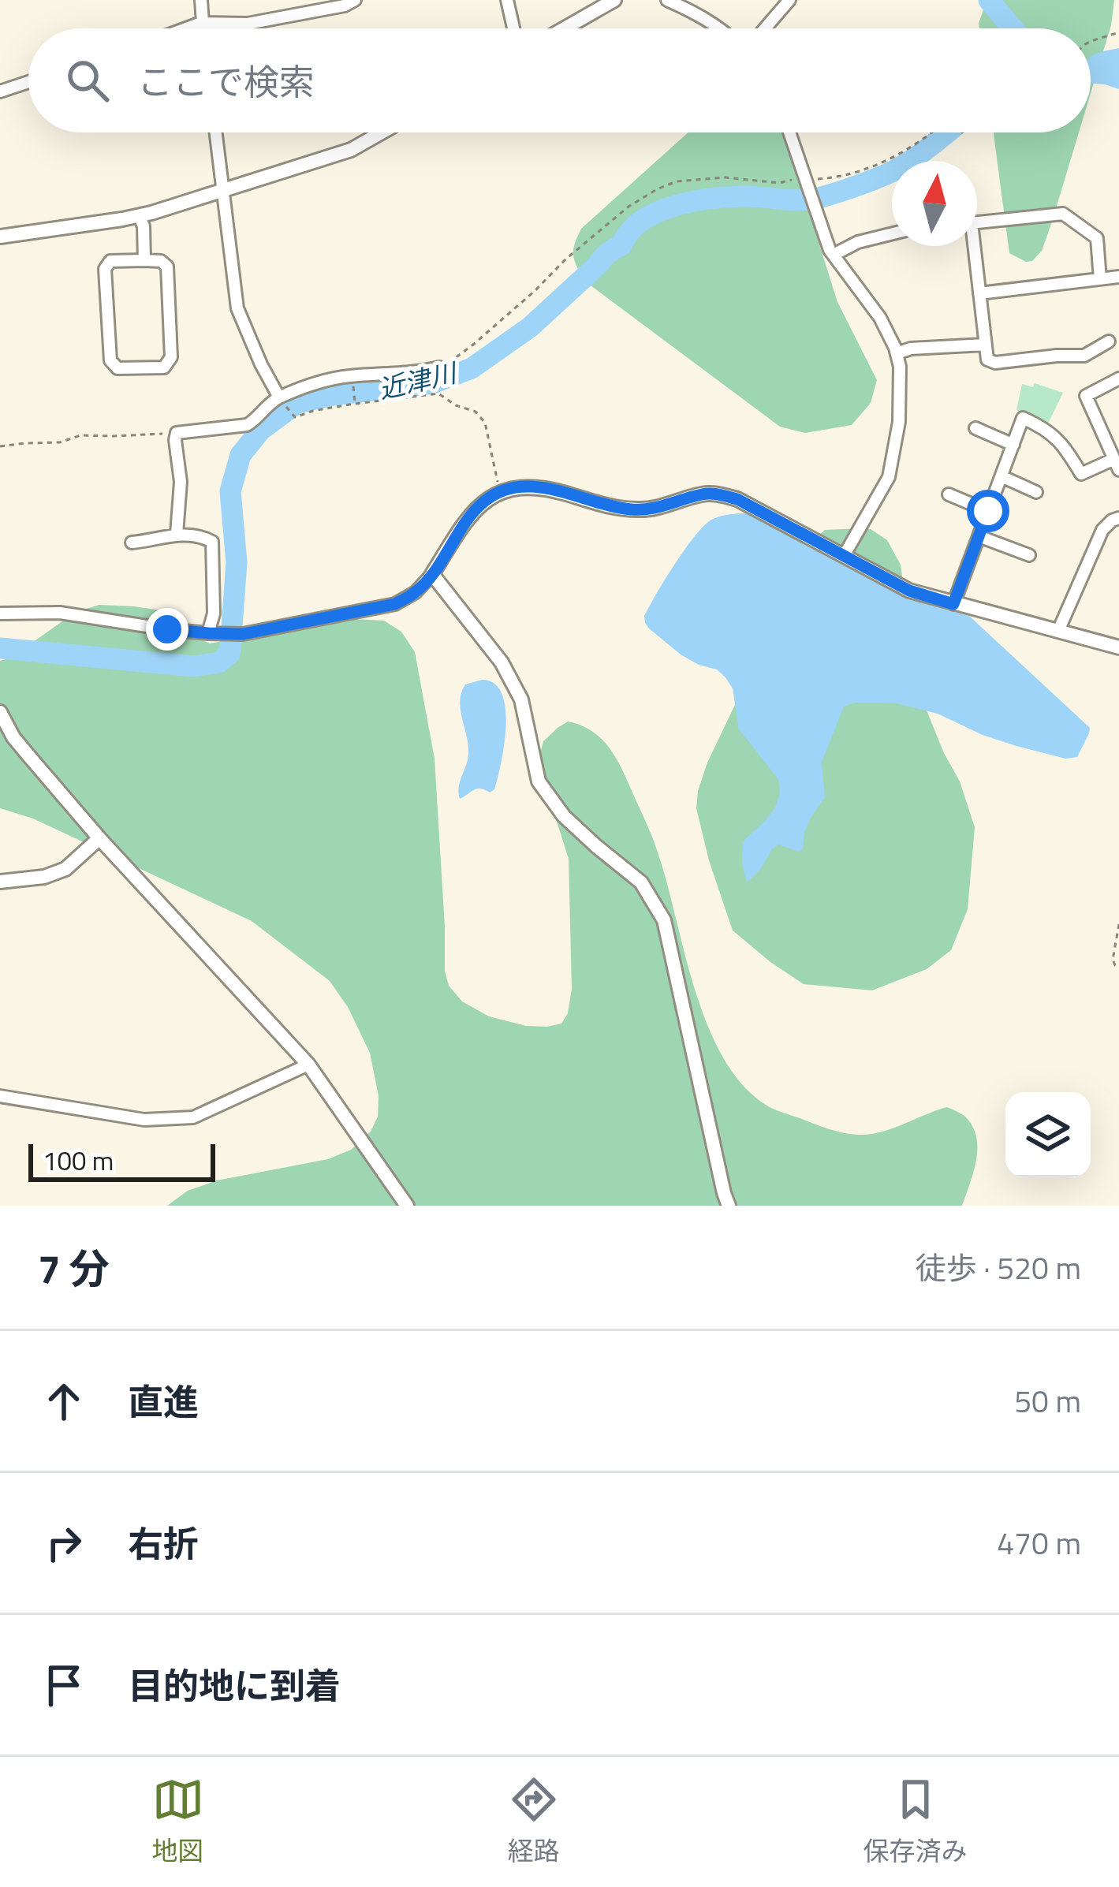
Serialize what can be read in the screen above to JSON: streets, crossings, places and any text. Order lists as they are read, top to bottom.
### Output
{
  "water": ["近津川"],
  "scale_bar": "100 m",
  "north": "top",
  "page": {
    "search": "ここで検索",
    "scale": "100 m",
    "heading": ["7 分", "徒歩 · 520 m"],
    "list": [
      ["直進", "50 m"],
      ["右折", "470 m"],
      "目的地に到着"
    ],
    "nav": ["地図", "経路", "保存済み"]
  }
}
